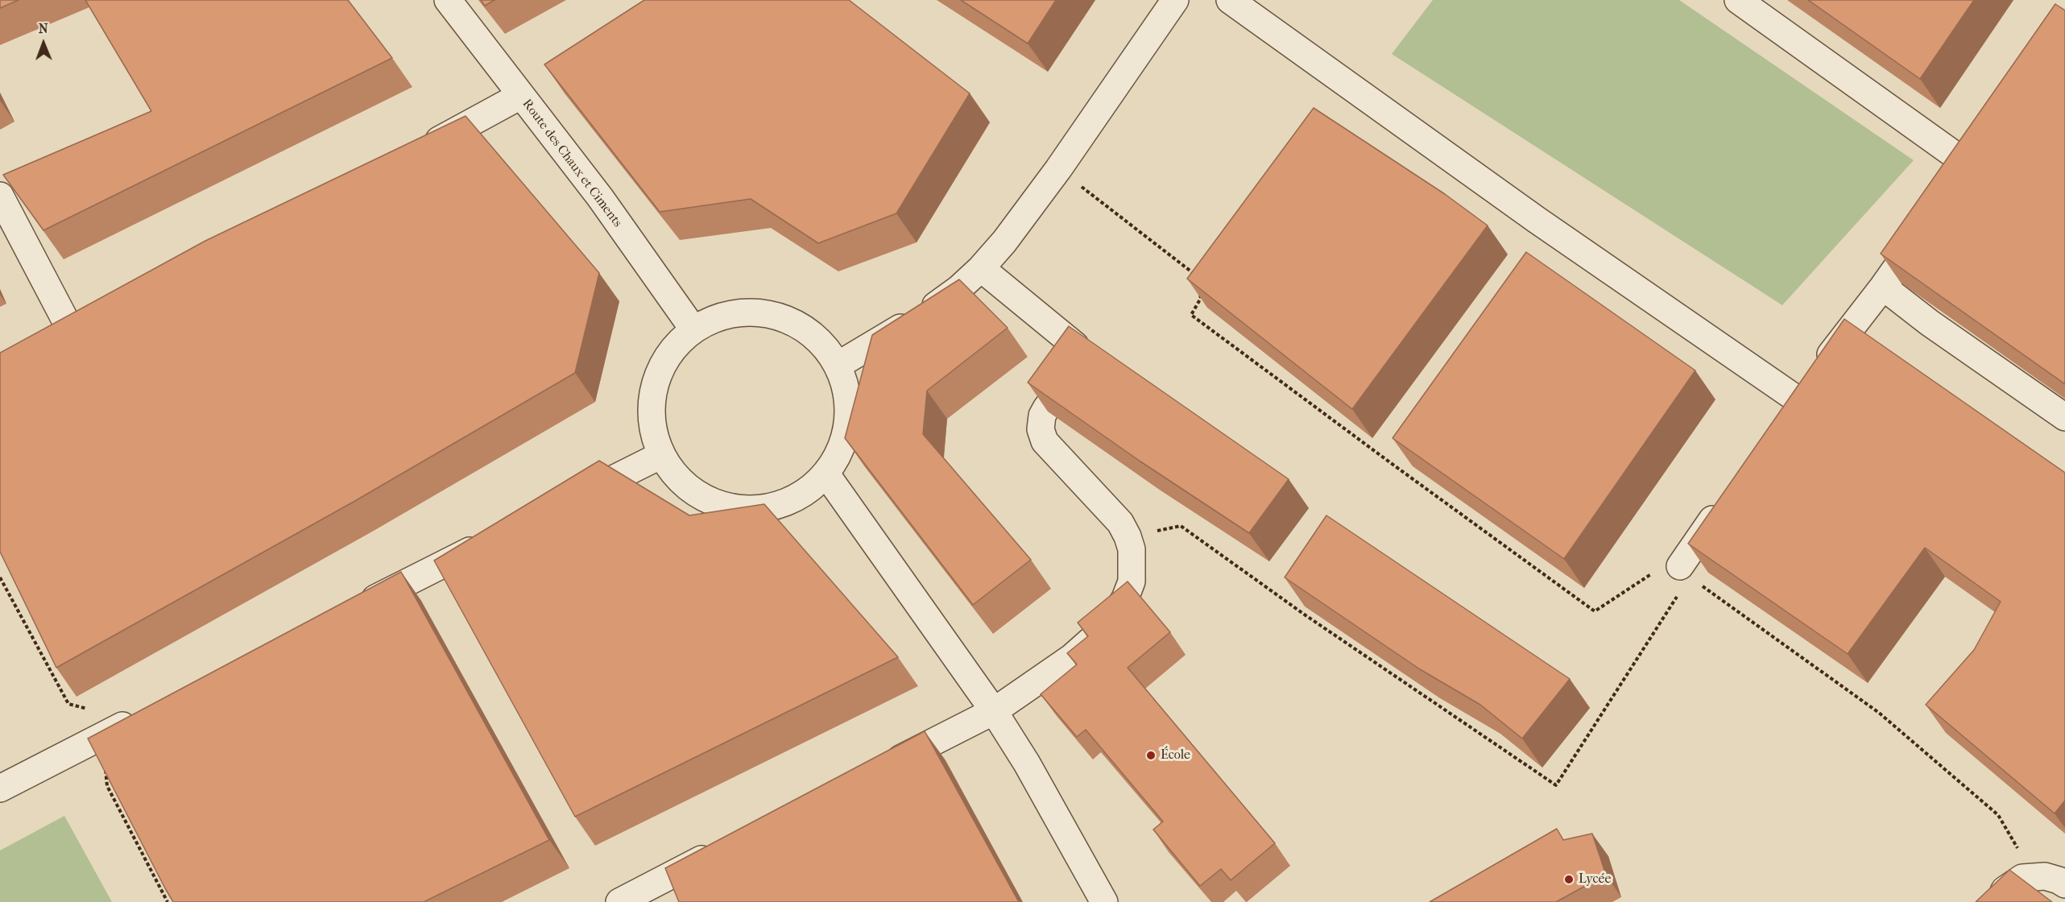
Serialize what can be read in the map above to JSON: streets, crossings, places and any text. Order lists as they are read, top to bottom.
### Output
{
  "streets": {
    "street": ["Route des Chaux et Ciments"]
  },
  "places": ["École", "Lycée"],
  "north": "top"
}
